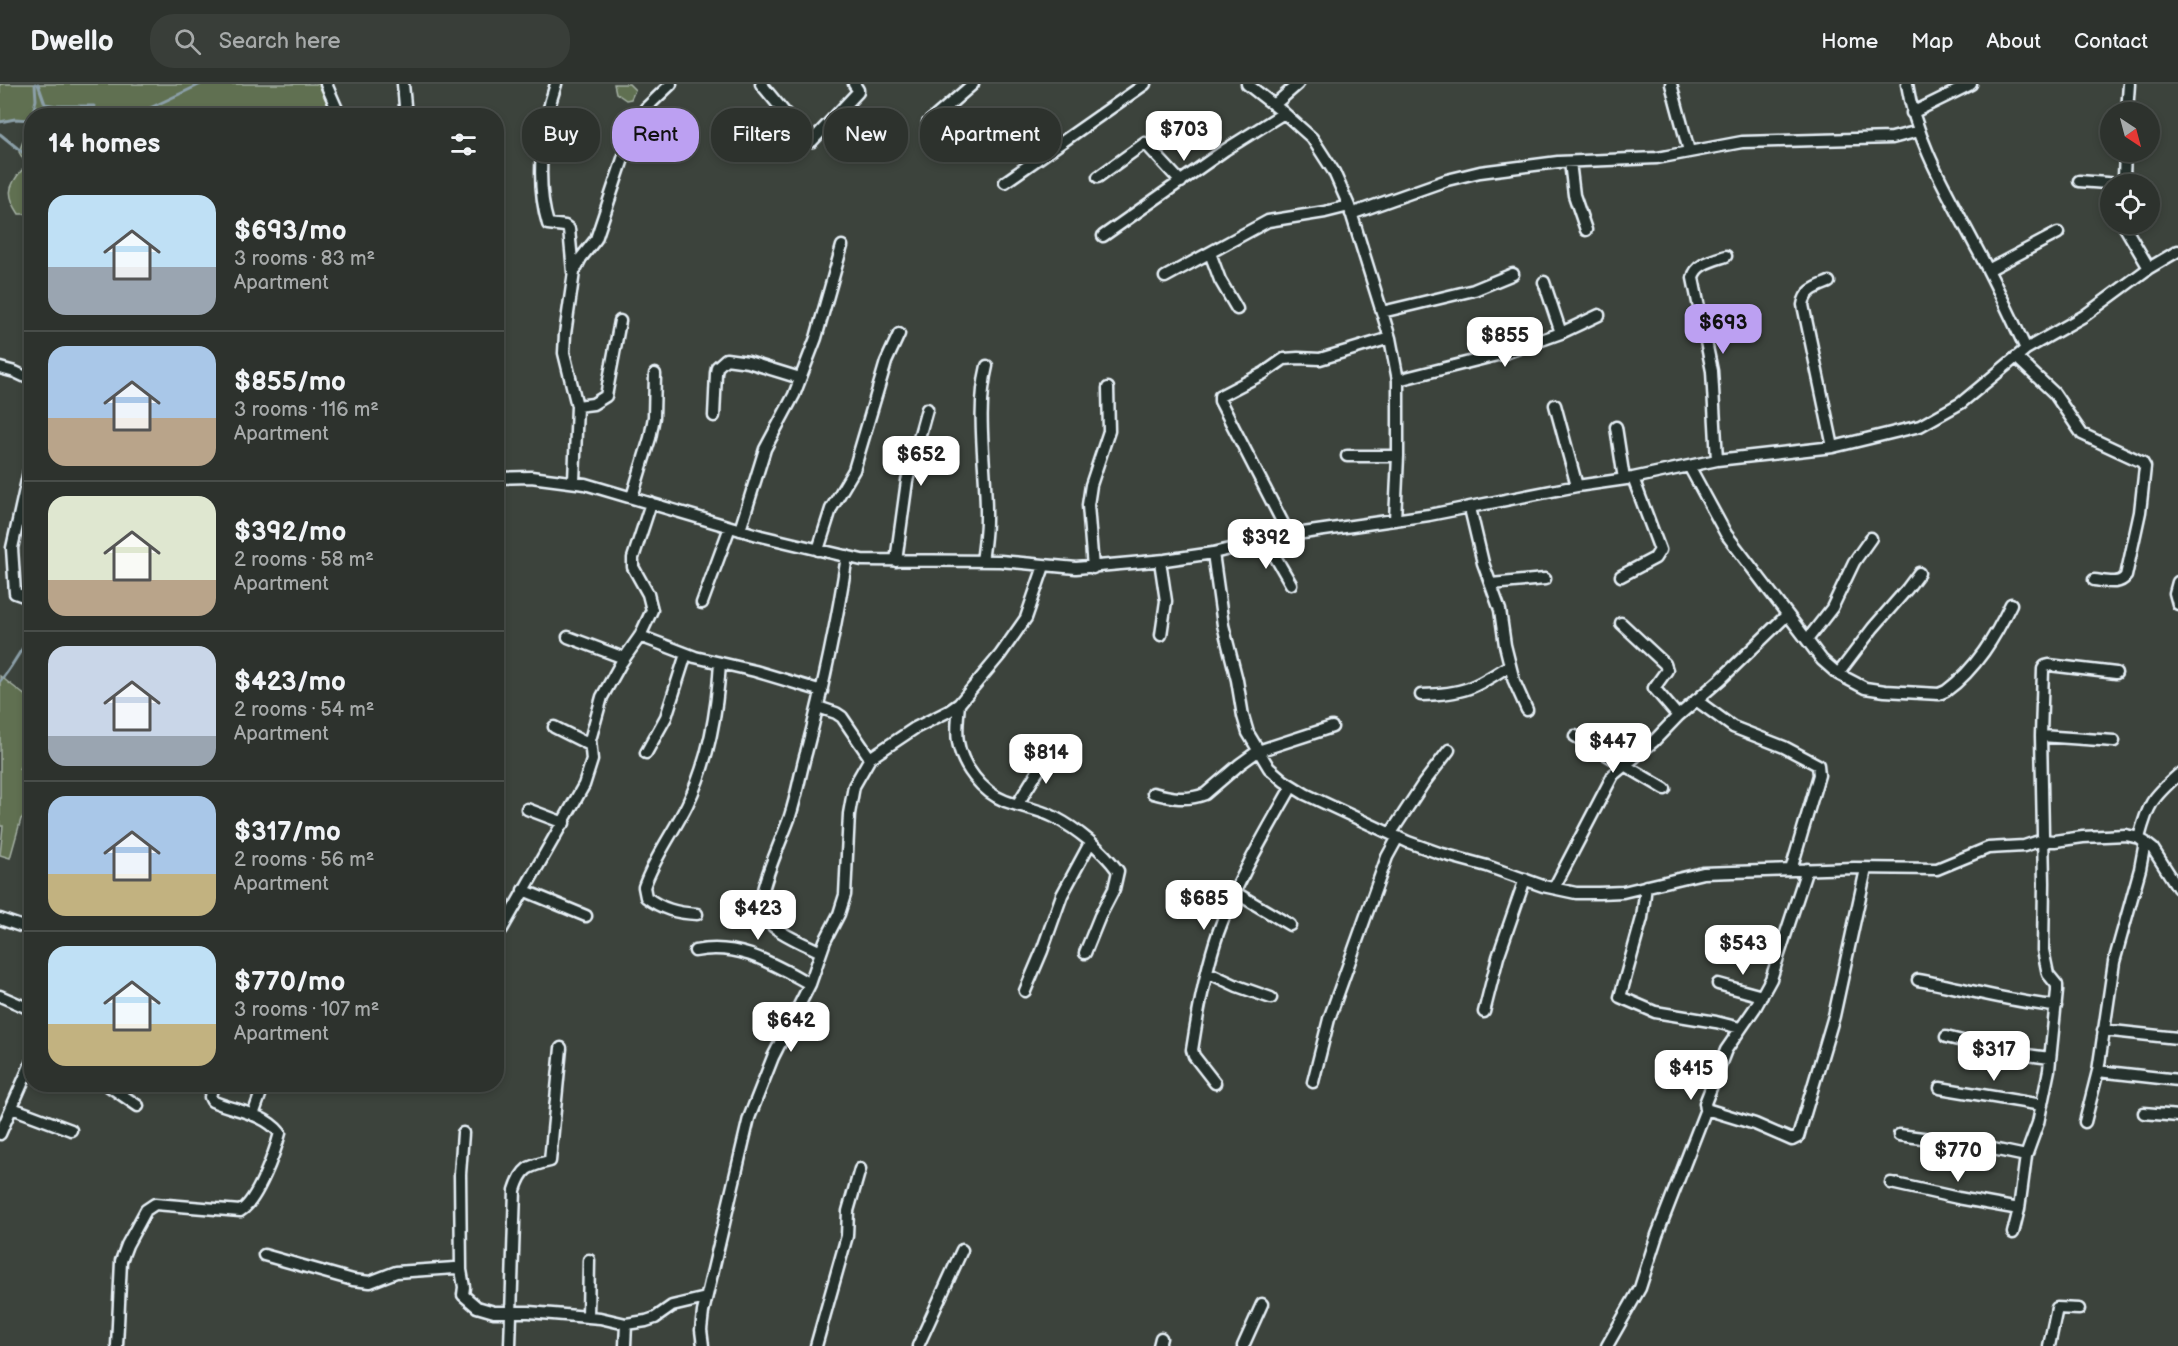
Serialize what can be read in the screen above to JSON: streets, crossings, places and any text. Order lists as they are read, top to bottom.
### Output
{
  "north": "bottom right",
  "page": {
    "header": "Dwello",
    "search": "Search here",
    "nav": [
      "Home",
      "Map",
      "About",
      "Contact"
    ],
    "chip": [
      "Buy",
      "Rent",
      "Filters",
      "New",
      "Apartment"
    ],
    "heading": "14 homes",
    "price": [
      "$703",
      "$693",
      "$855",
      "$652",
      "$392",
      "$447",
      "$814",
      "$685",
      "$423",
      "$543",
      "$642",
      "$317",
      "$415",
      "$770"
    ],
    "list": [
      {
        "name": "$693/mo",
        "note": "3 rooms · 83 m² · Apartment"
      },
      {
        "name": "$855/mo",
        "note": "3 rooms · 116 m² · Apartment"
      },
      {
        "name": "$392/mo",
        "note": "2 rooms · 58 m² · Apartment"
      },
      {
        "name": "$423/mo",
        "note": "2 rooms · 54 m² · Apartment"
      },
      {
        "name": "$317/mo",
        "note": "2 rooms · 56 m² · Apartment"
      },
      {
        "name": "$770/mo",
        "note": "3 rooms · 107 m² · Apartment"
      }
    ]
  }
}
